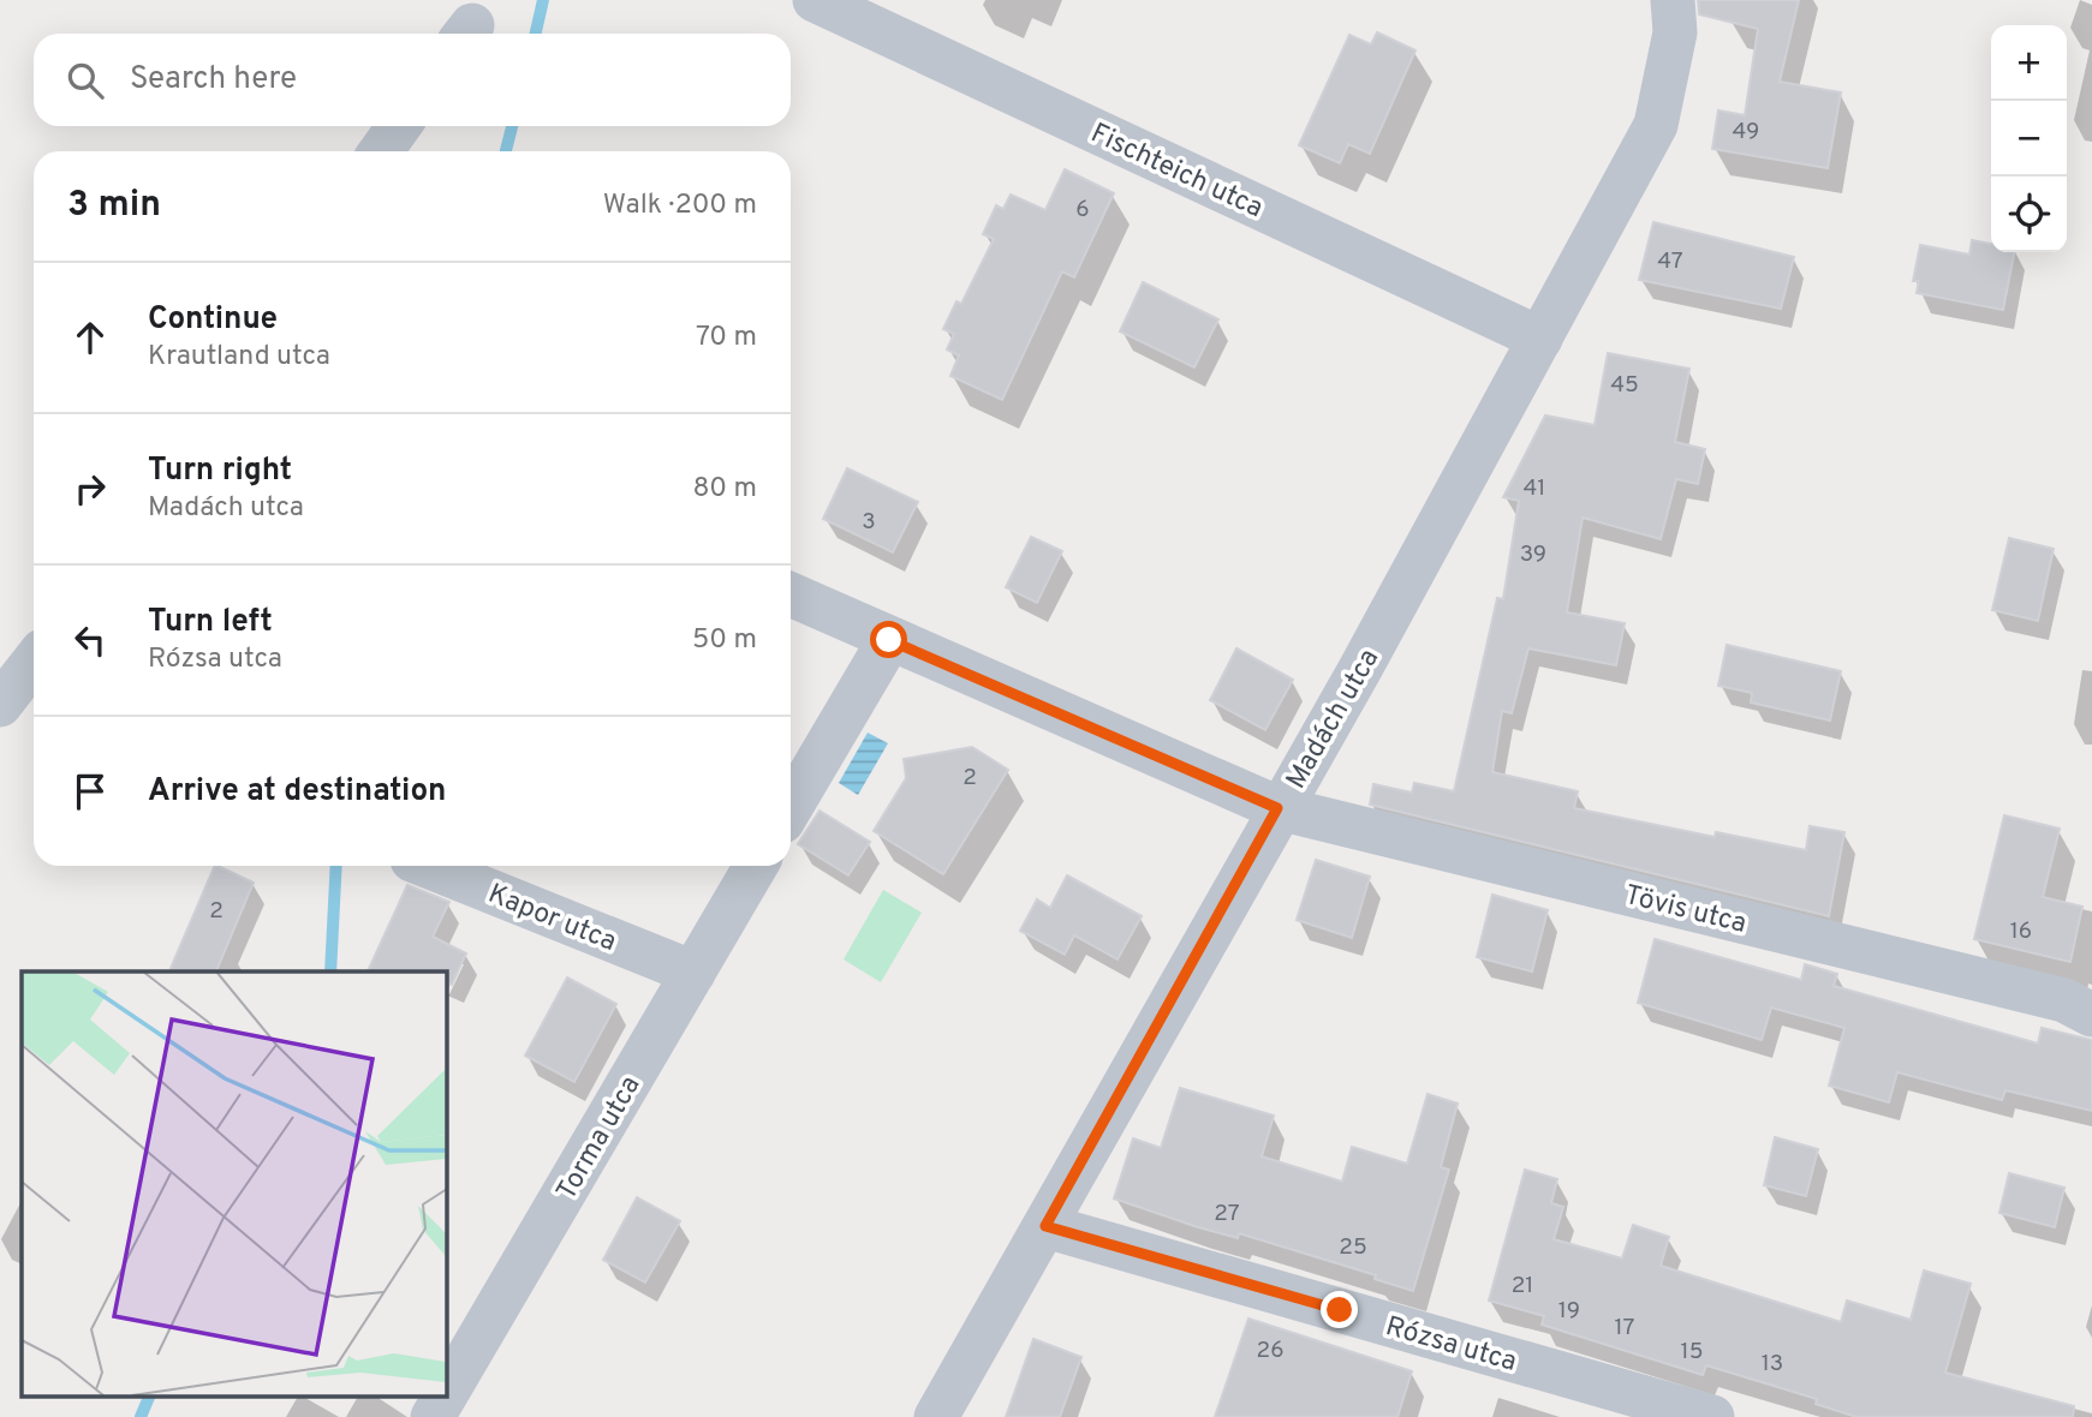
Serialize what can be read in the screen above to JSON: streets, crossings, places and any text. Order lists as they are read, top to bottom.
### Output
{
  "streets": {
    "street": [
      "Fischteich utca",
      "Madách utca",
      "Tövis utca",
      "Kapor utca",
      "Torma utca",
      "Rózsa utca"
    ]
  },
  "crossings": [
    ["Fischteich utca", "Madách utca"],
    ["Madách utca", "Tövis utca"],
    ["Madách utca", "Rózsa utca"],
    ["Kapor utca", "Torma utca"]
  ],
  "house_numbers": [
    "49",
    "6",
    "47",
    "45",
    "41",
    "3",
    "39",
    "2",
    "2",
    "16",
    "27",
    "25",
    "21",
    "19",
    "17",
    "26",
    "15",
    "13"
  ],
  "page": {
    "map_buttons": ["+", "−"],
    "search": "Search here",
    "heading": ["3 min", "Walk · 200 m"],
    "list": [
      ["Continue", "Krautland utca", "70 m"],
      ["Turn right", "Madách utca", "80 m"],
      ["Turn left", "Rózsa utca", "50 m"],
      "Arrive at destination"
    ]
  }
}
